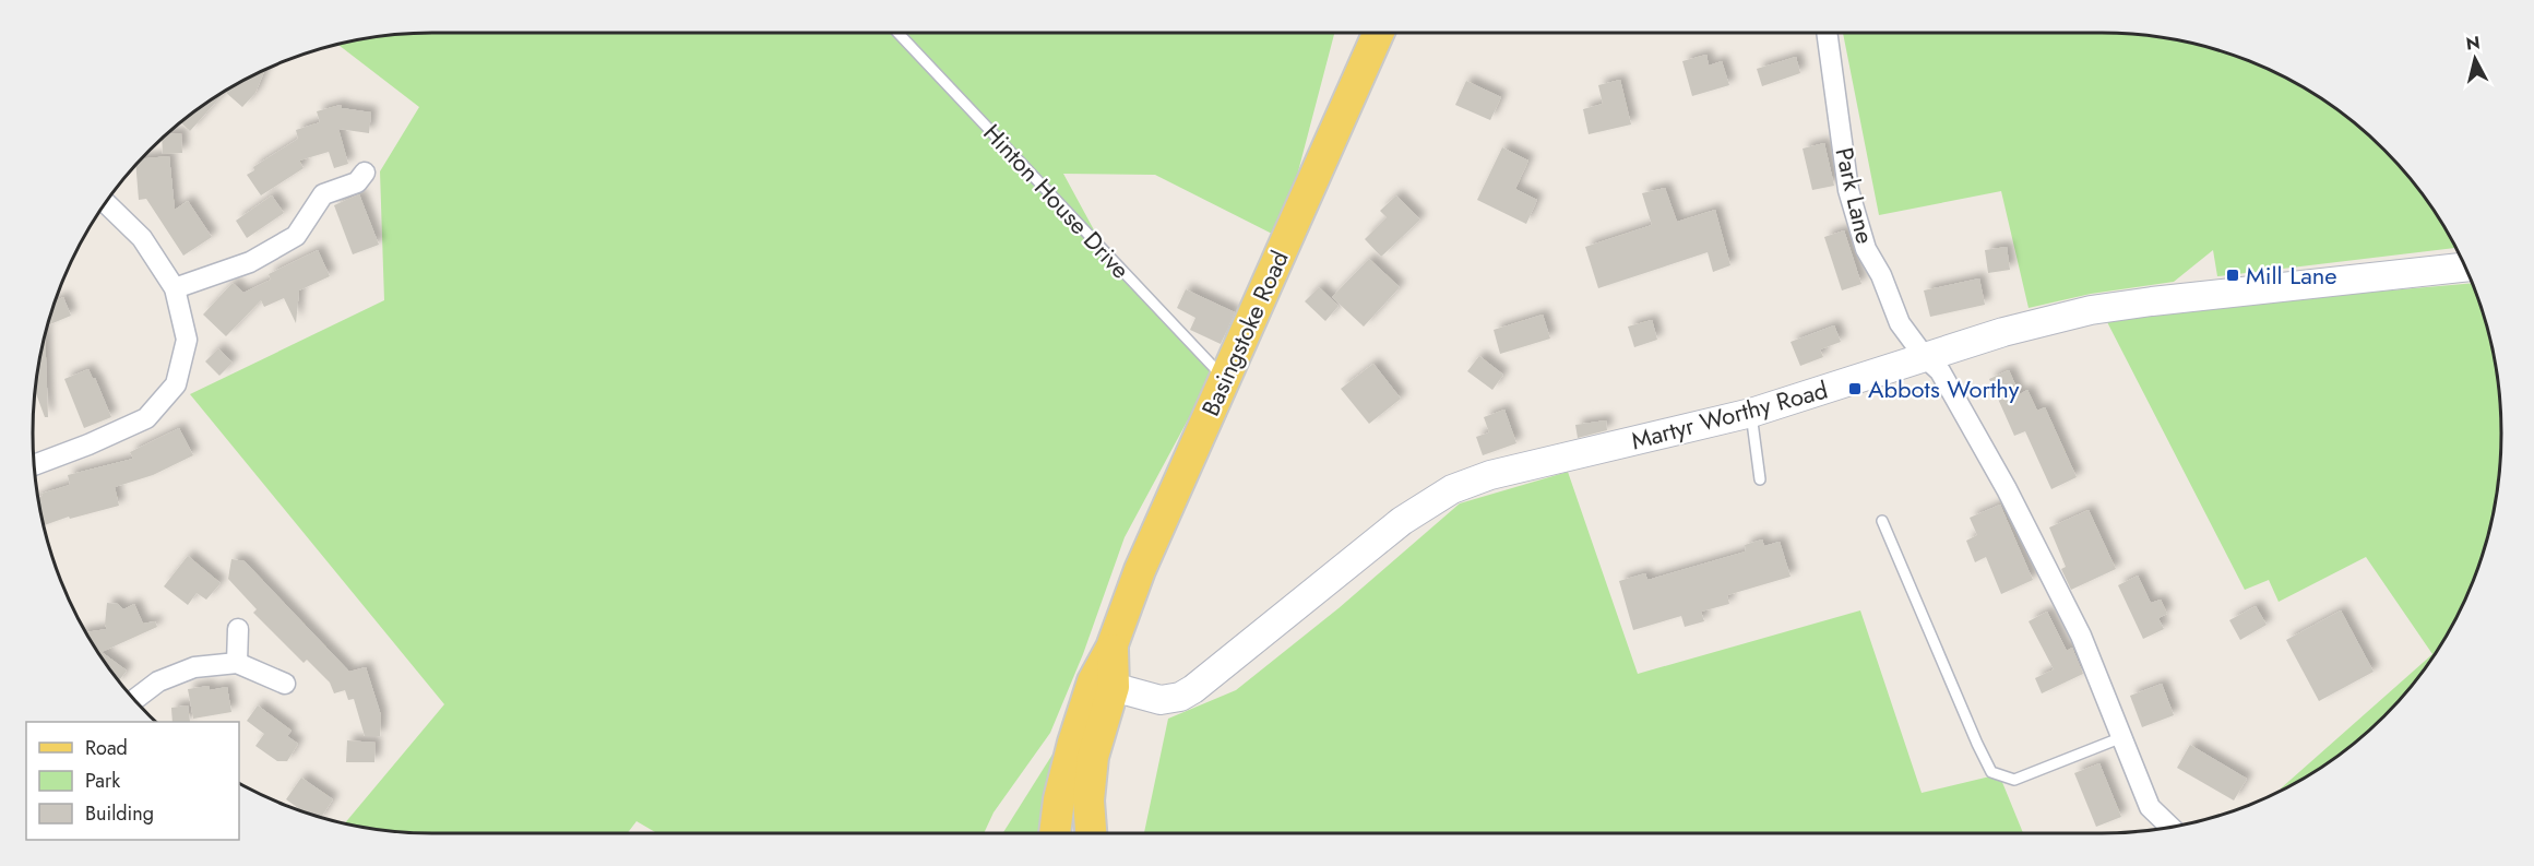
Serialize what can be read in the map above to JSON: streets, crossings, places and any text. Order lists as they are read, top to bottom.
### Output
{
  "streets": {
    "main road": ["Basingstoke Road", "Martyr Worthy Road"],
    "street": ["Park Lane"],
    "lane": ["Hinton House Drive"]
  },
  "crossings": [
    ["Park Lane", "Martyr Worthy Road"],
    ["Hinton House Drive", "Basingstoke Road"],
    ["Basingstoke Road", "Martyr Worthy Road"]
  ],
  "places": {
    "transit": ["Mill Lane", "Abbots Worthy"]
  },
  "legend": ["Road", "Park", "Building"],
  "north": "top"
}
